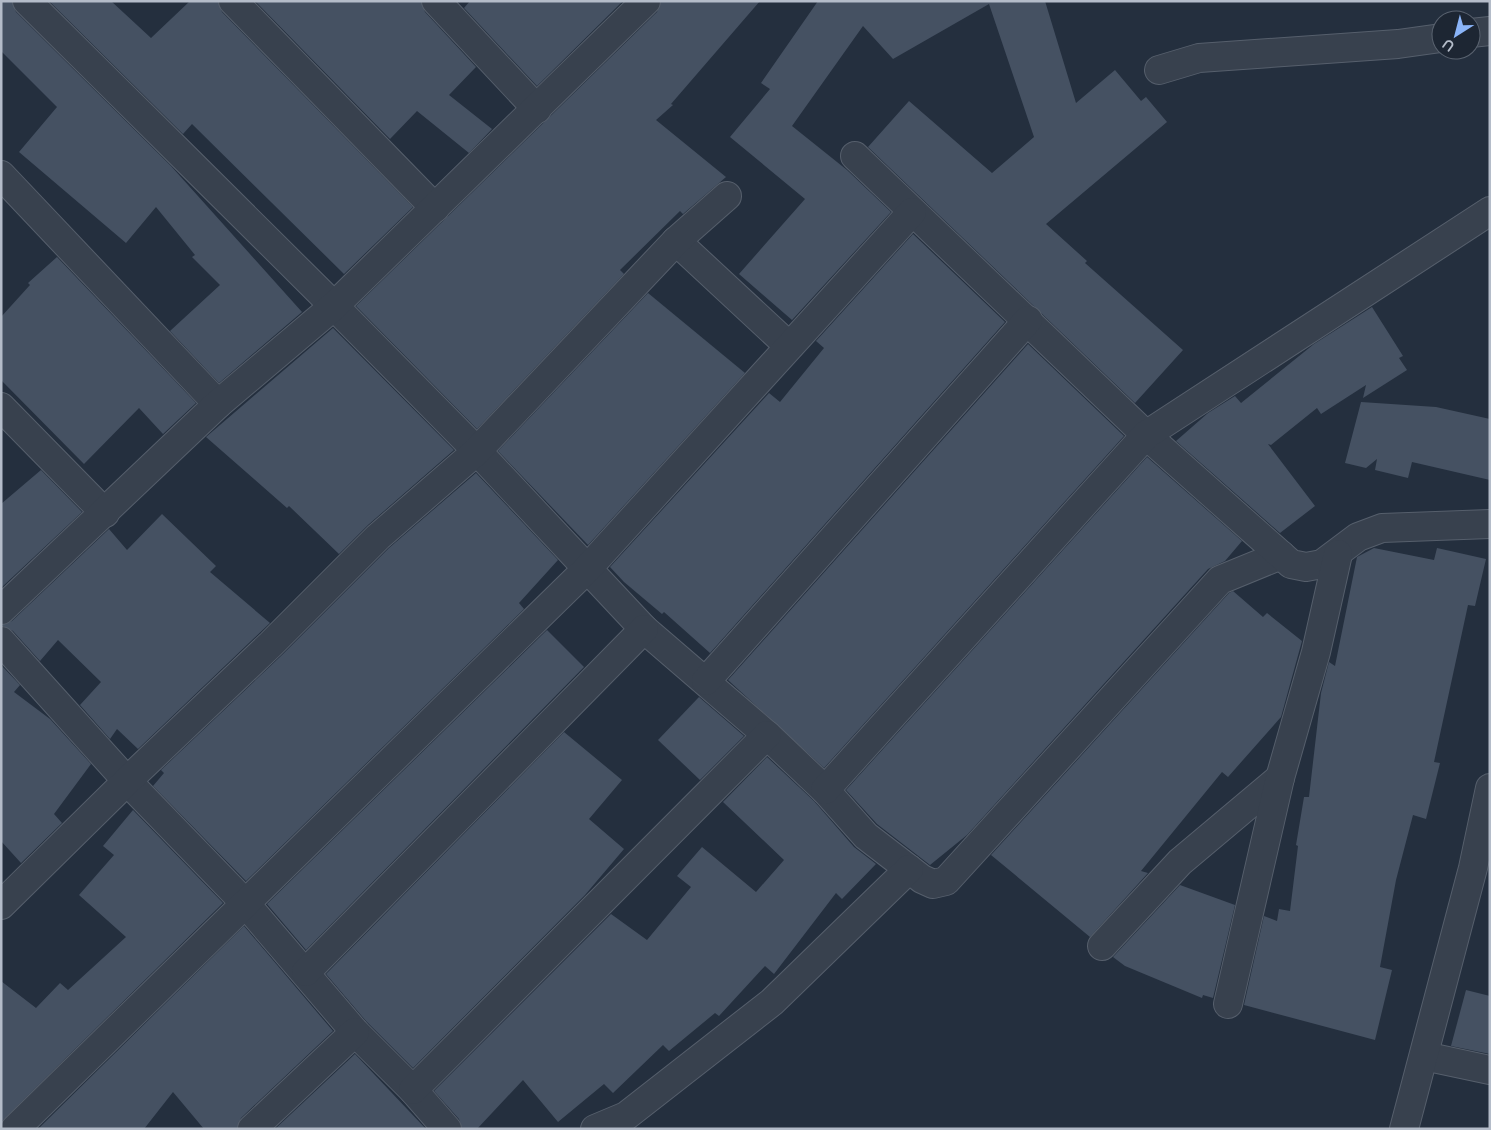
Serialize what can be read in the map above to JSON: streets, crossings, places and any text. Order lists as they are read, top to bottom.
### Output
{
  "north": "bottom left"
}
